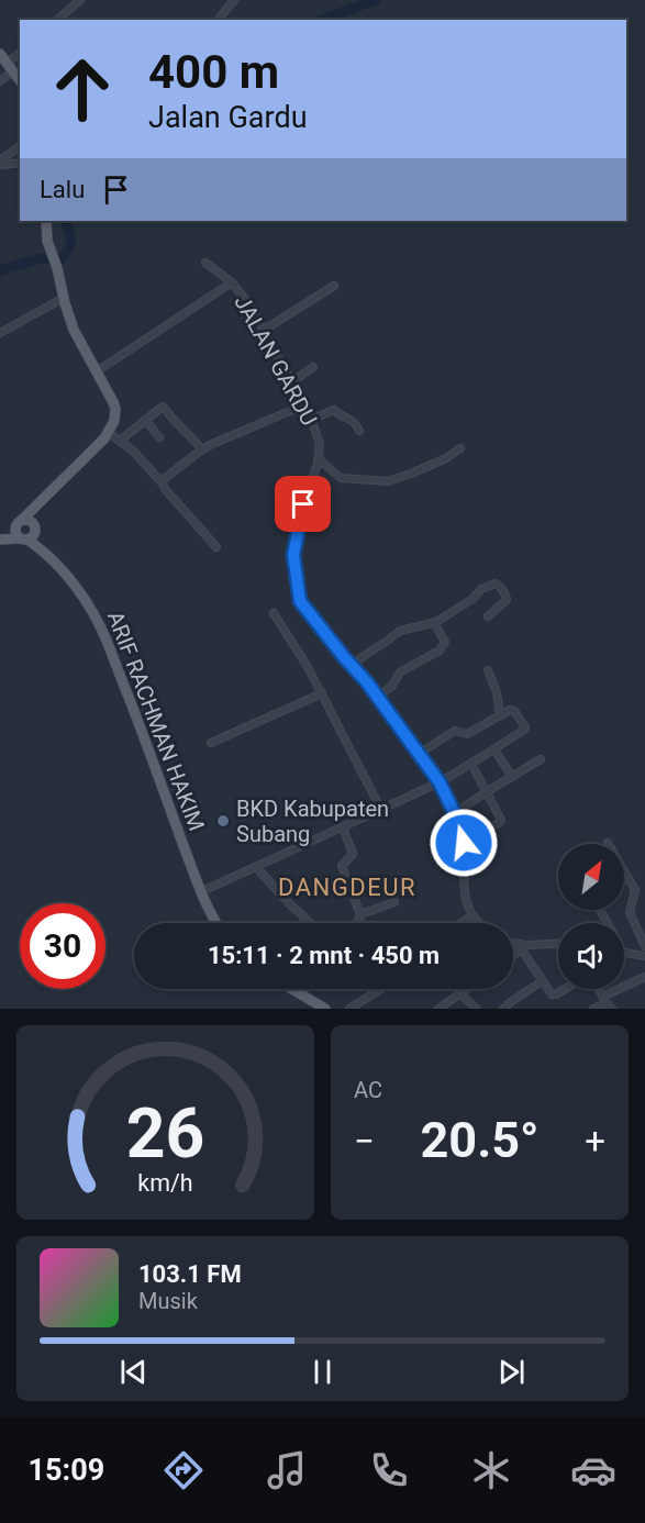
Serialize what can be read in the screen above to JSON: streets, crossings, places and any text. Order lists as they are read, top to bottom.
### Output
{
  "streets": {
    "main road": ["ARIF RACHMAN HAKIM"],
    "street": ["JALAN GARDU"]
  },
  "districts": ["DANGDEUR"],
  "places": ["BKD Kabupaten Subang"],
  "north": "top right",
  "page": {
    "turn": ["400 m", "Jalan Gardu"],
    "then": "Lalu",
    "limit": "30",
    "trip": "15:11 · 2 mnt · 450 m",
    "tile": "AC",
    "heat": ["−", "20.5°", "+"],
    "song": ["103.1 FM", "Musik"],
    "tabs": "15:09",
    "gauge": ["26", "km/h"]
  }
}
